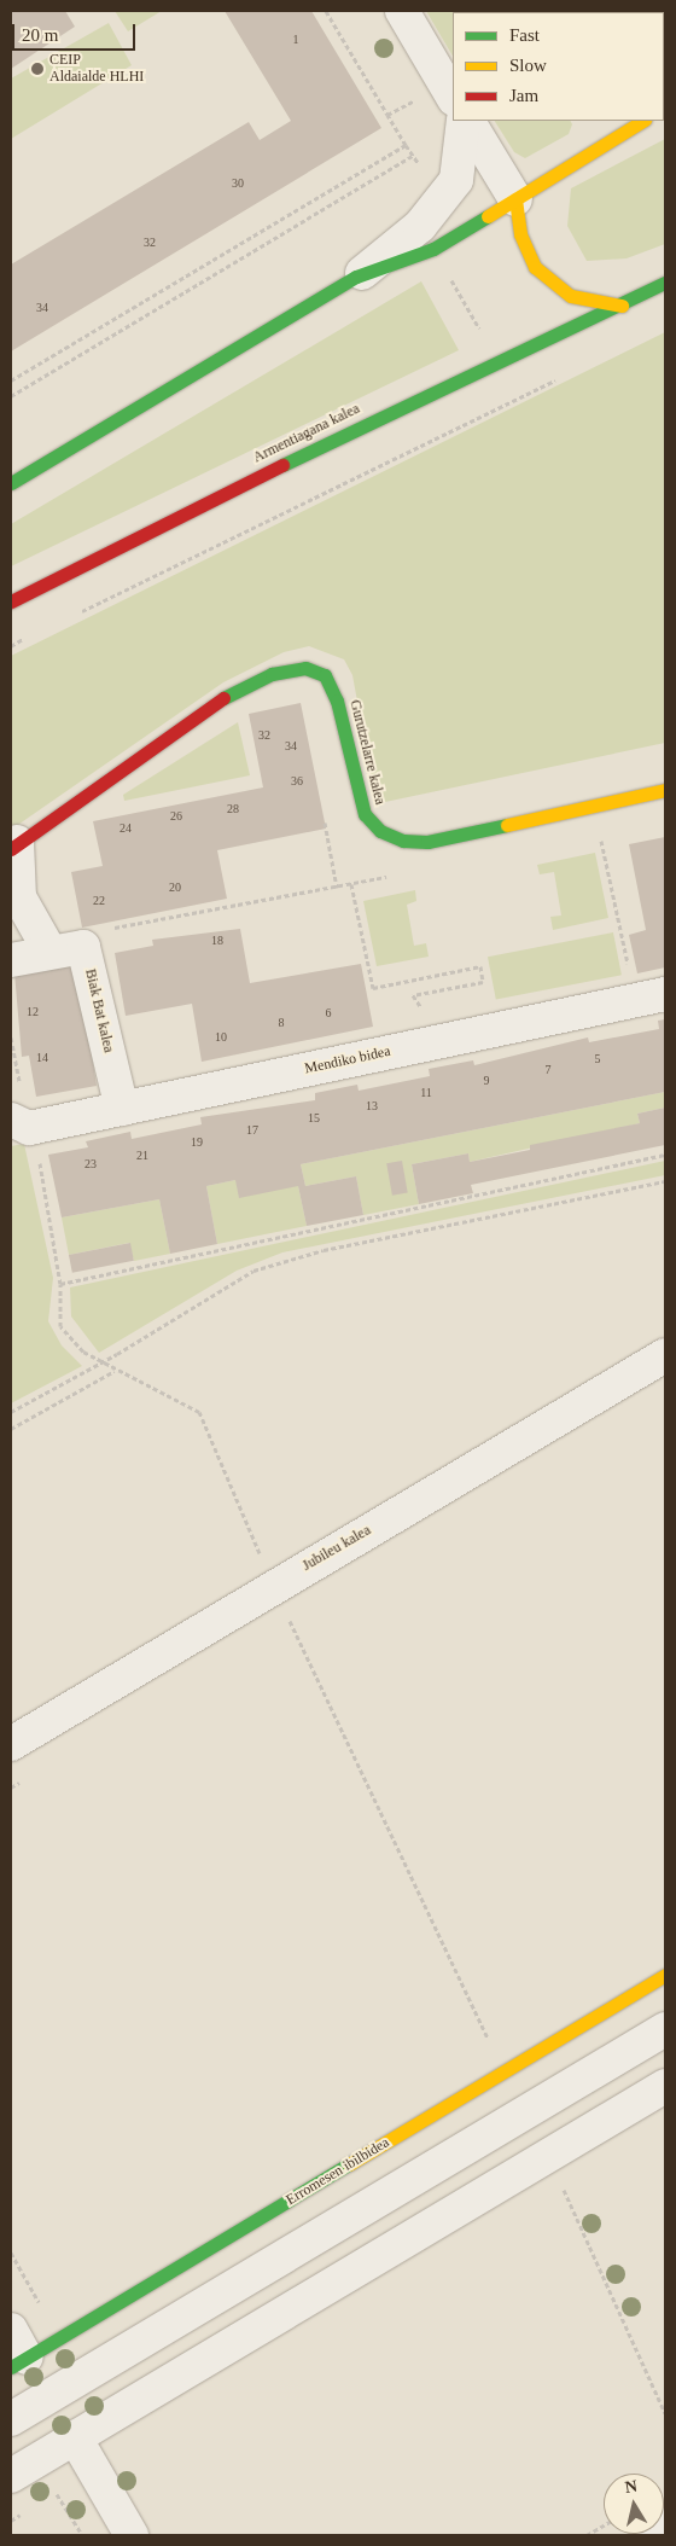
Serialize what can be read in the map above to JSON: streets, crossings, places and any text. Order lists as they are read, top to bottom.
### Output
{
  "streets": {
    "main road": ["Armentiagana kalea", "Gurutzelarre kalea", "Erromesen ibilbidea"],
    "street": ["Biak Bat kalea", "Mendiko bidea", "Jubileu kalea"]
  },
  "crossings": [
    ["Biak Bat kalea", "Mendiko bidea"]
  ],
  "places": ["CEIP Aldaialde HLHI"],
  "house_numbers": [
    "1",
    "30",
    "32",
    "34",
    "32",
    "34",
    "36",
    "28",
    "26",
    "24",
    "20",
    "22",
    "18",
    "12",
    "6",
    "8",
    "10",
    "14",
    "5",
    "7",
    "9",
    "11",
    "13",
    "15",
    "17",
    "19",
    "21",
    "23"
  ],
  "legend": ["Fast", "Slow", "Jam"],
  "scale_bar": "20 m",
  "north": "top"
}
